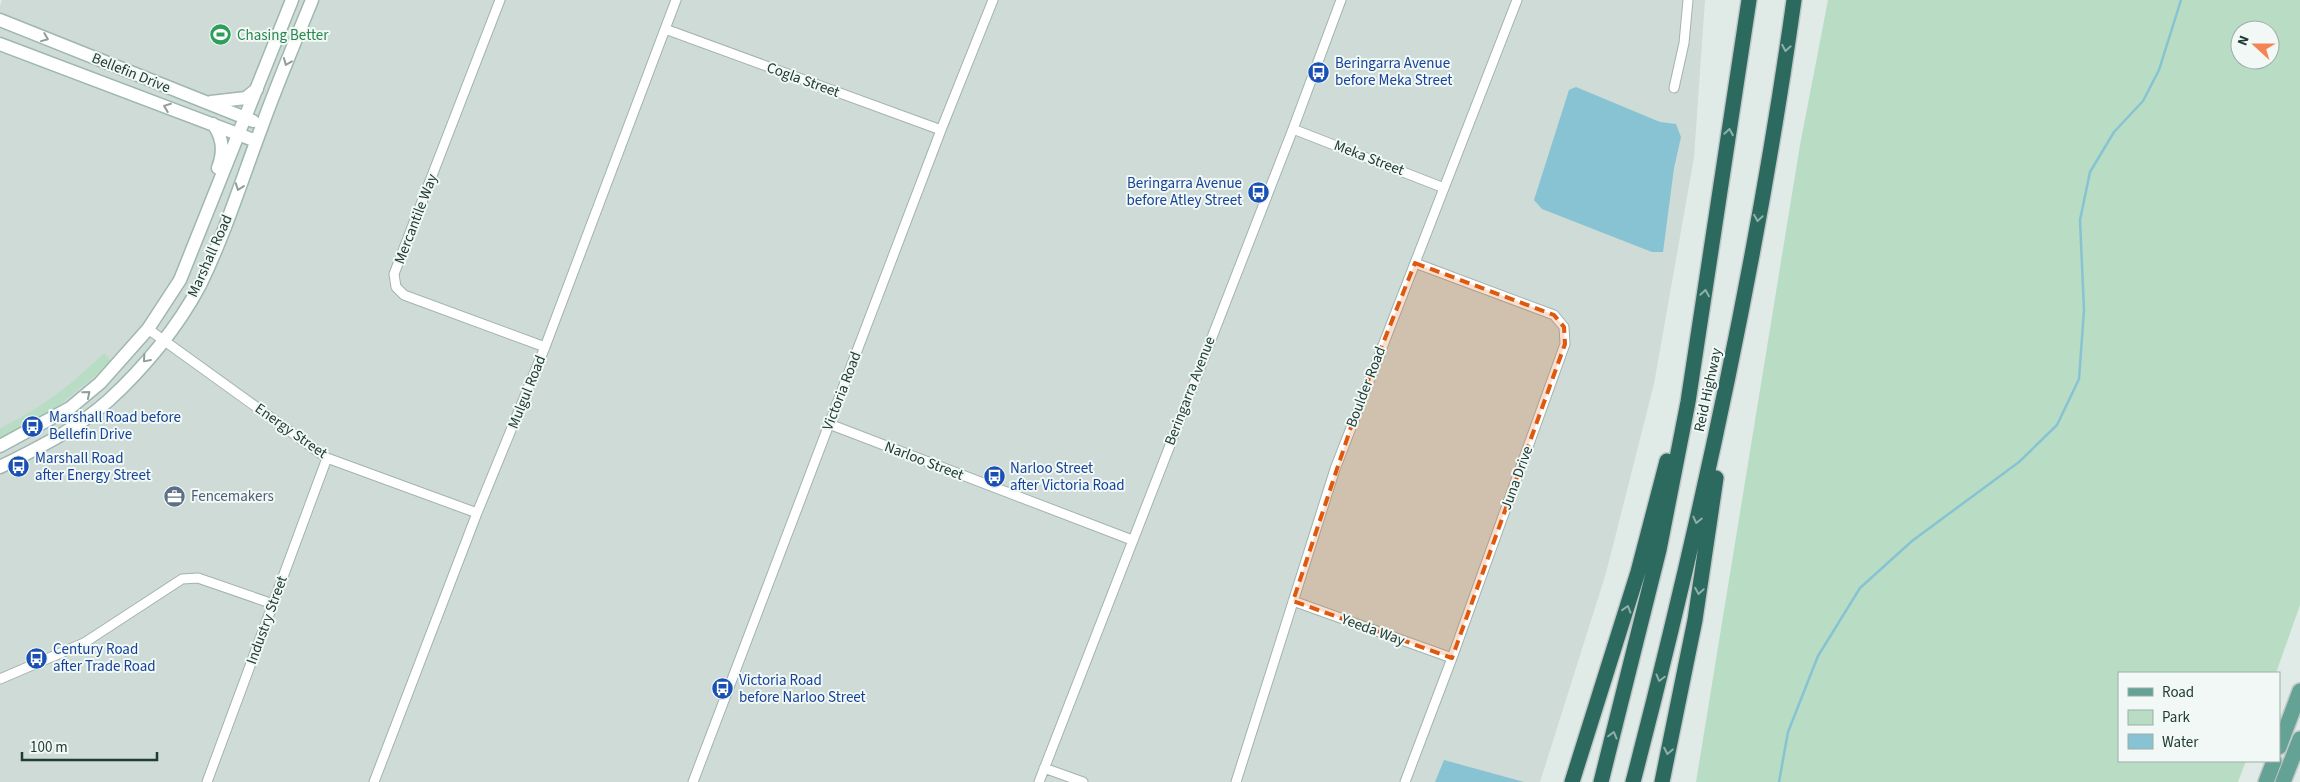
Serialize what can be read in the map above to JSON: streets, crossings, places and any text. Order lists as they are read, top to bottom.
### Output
{
  "streets": {
    "highway": ["Reid Highway"],
    "main road": ["Bellefin Drive", "Marshall Road"],
    "street": [
      "Cogla Street",
      "Meka Street",
      "Mercantile Way",
      "Boulder Road",
      "Victoria Road",
      "Beringarra Avenue",
      "Mulgul Road",
      "Energy Street",
      "Narloo Street",
      "Juna Drive",
      "Industry Street",
      "Yeeda Way"
    ]
  },
  "crossings": [
    ["Bellefin Drive", "Marshall Road"],
    ["Cogla Street", "Victoria Road"],
    ["Cogla Street", "Mulgul Road"],
    ["Meka Street", "Boulder Road"],
    ["Meka Street", "Beringarra Avenue"],
    ["Mercantile Way", "Mulgul Road"],
    ["Marshall Road", "Energy Street"],
    ["Boulder Road", "Juna Drive"],
    ["Boulder Road", "Yeeda Way"],
    ["Victoria Road", "Narloo Street"],
    ["Beringarra Avenue", "Narloo Street"],
    ["Mulgul Road", "Energy Street"],
    ["Energy Street", "Industry Street"],
    ["Juna Drive", "Yeeda Way"]
  ],
  "places": {
    "sports": ["Chasing Better"],
    "bus stop": [
      "Beringarra Avenue before Meka Street",
      "Beringarra Avenue before Atley Street",
      "Marshall Road before Bellefin Drive",
      "Marshall Road after Energy Street",
      "Narloo Street after Victoria Road",
      "Century Road after Trade Road",
      "Victoria Road before Narloo Street"
    ],
    "office": ["Fencemakers"]
  },
  "legend": ["Road", "Park", "Water"],
  "scale_bar": "100 m",
  "north": "left"
}
